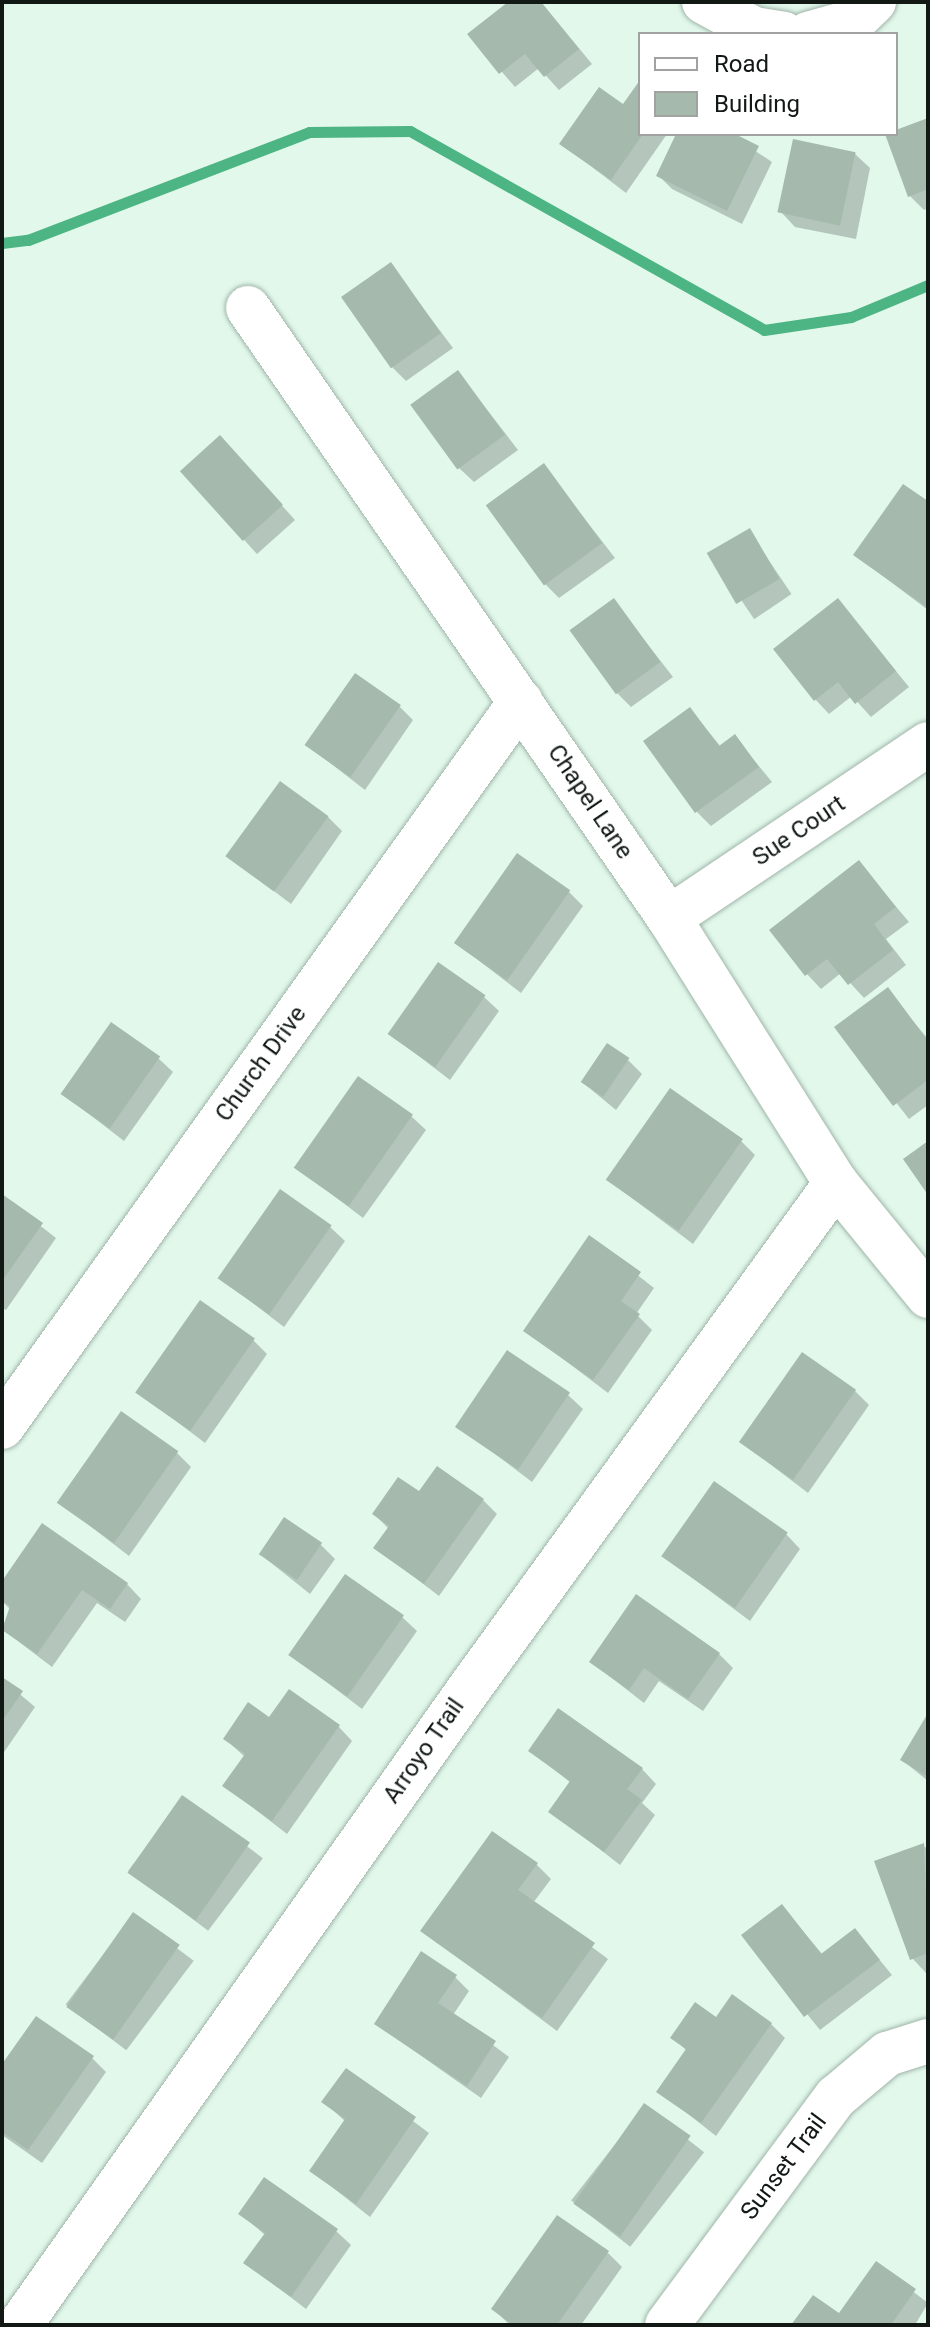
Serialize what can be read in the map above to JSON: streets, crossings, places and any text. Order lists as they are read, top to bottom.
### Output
{
  "streets": {
    "street": [
      "Chapel Lane",
      "Sue Court",
      "Church Drive",
      "Arroyo Trail",
      "Sunset Trail"
    ]
  },
  "crossings": [
    ["Chapel Lane", "Sue Court"],
    ["Chapel Lane", "Church Drive"],
    ["Chapel Lane", "Arroyo Trail"]
  ],
  "legend": ["Road", "Building"]
}
